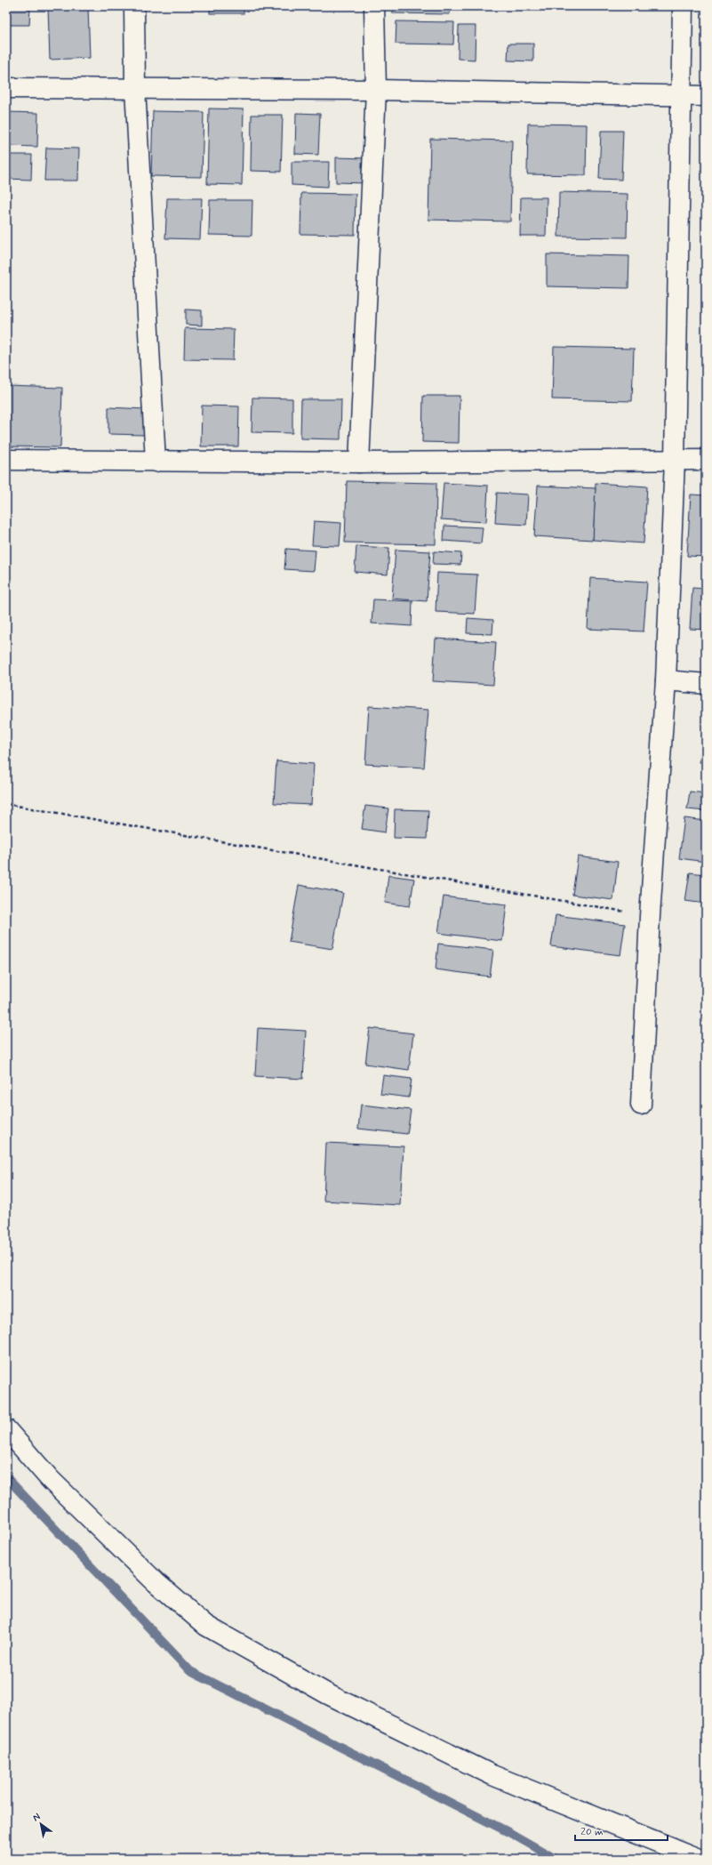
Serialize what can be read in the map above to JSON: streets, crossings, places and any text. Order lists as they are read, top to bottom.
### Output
{
  "scale_bar": "20 m",
  "north": "top left"
}
